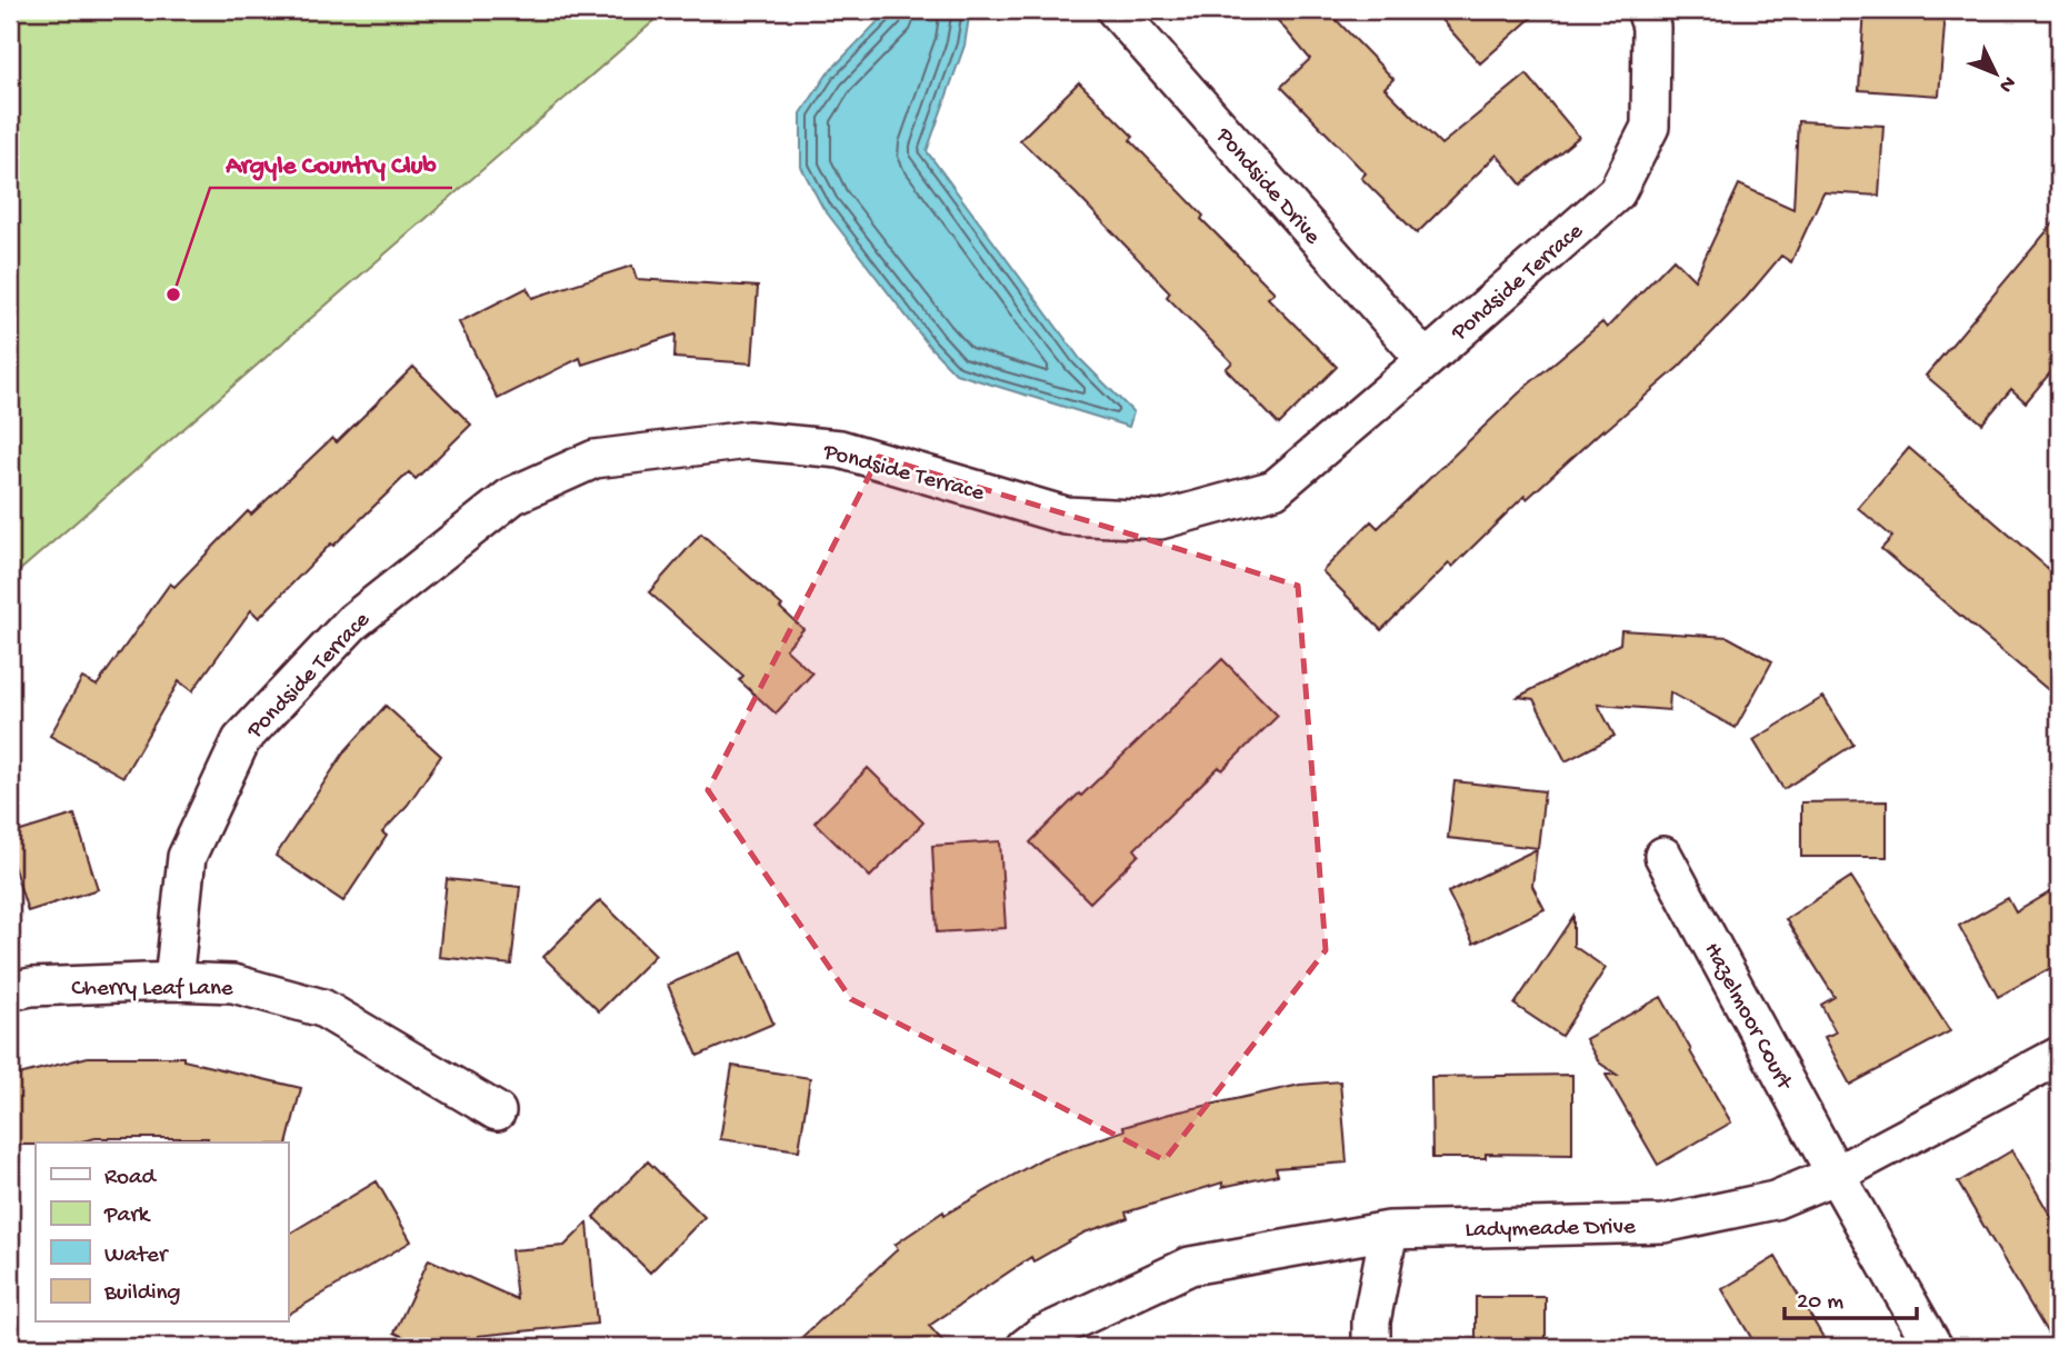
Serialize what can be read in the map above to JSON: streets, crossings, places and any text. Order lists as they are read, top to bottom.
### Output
{
  "streets": {
    "street": [
      "Pondside Drive",
      "Pondside Terrace",
      "Cherry Leaf Lane",
      "Hazelmoor Court",
      "Ladymeade Drive"
    ]
  },
  "crossings": [
    ["Pondside Drive", "Pondside Terrace"],
    ["Pondside Terrace", "Cherry Leaf Lane"],
    ["Hazelmoor Court", "Ladymeade Drive"]
  ],
  "places": ["Argyle Country Club"],
  "legend": [
    "Road",
    "Park",
    "Water",
    "Building"
  ],
  "scale_bar": "20 m",
  "north": "bottom right"
}
